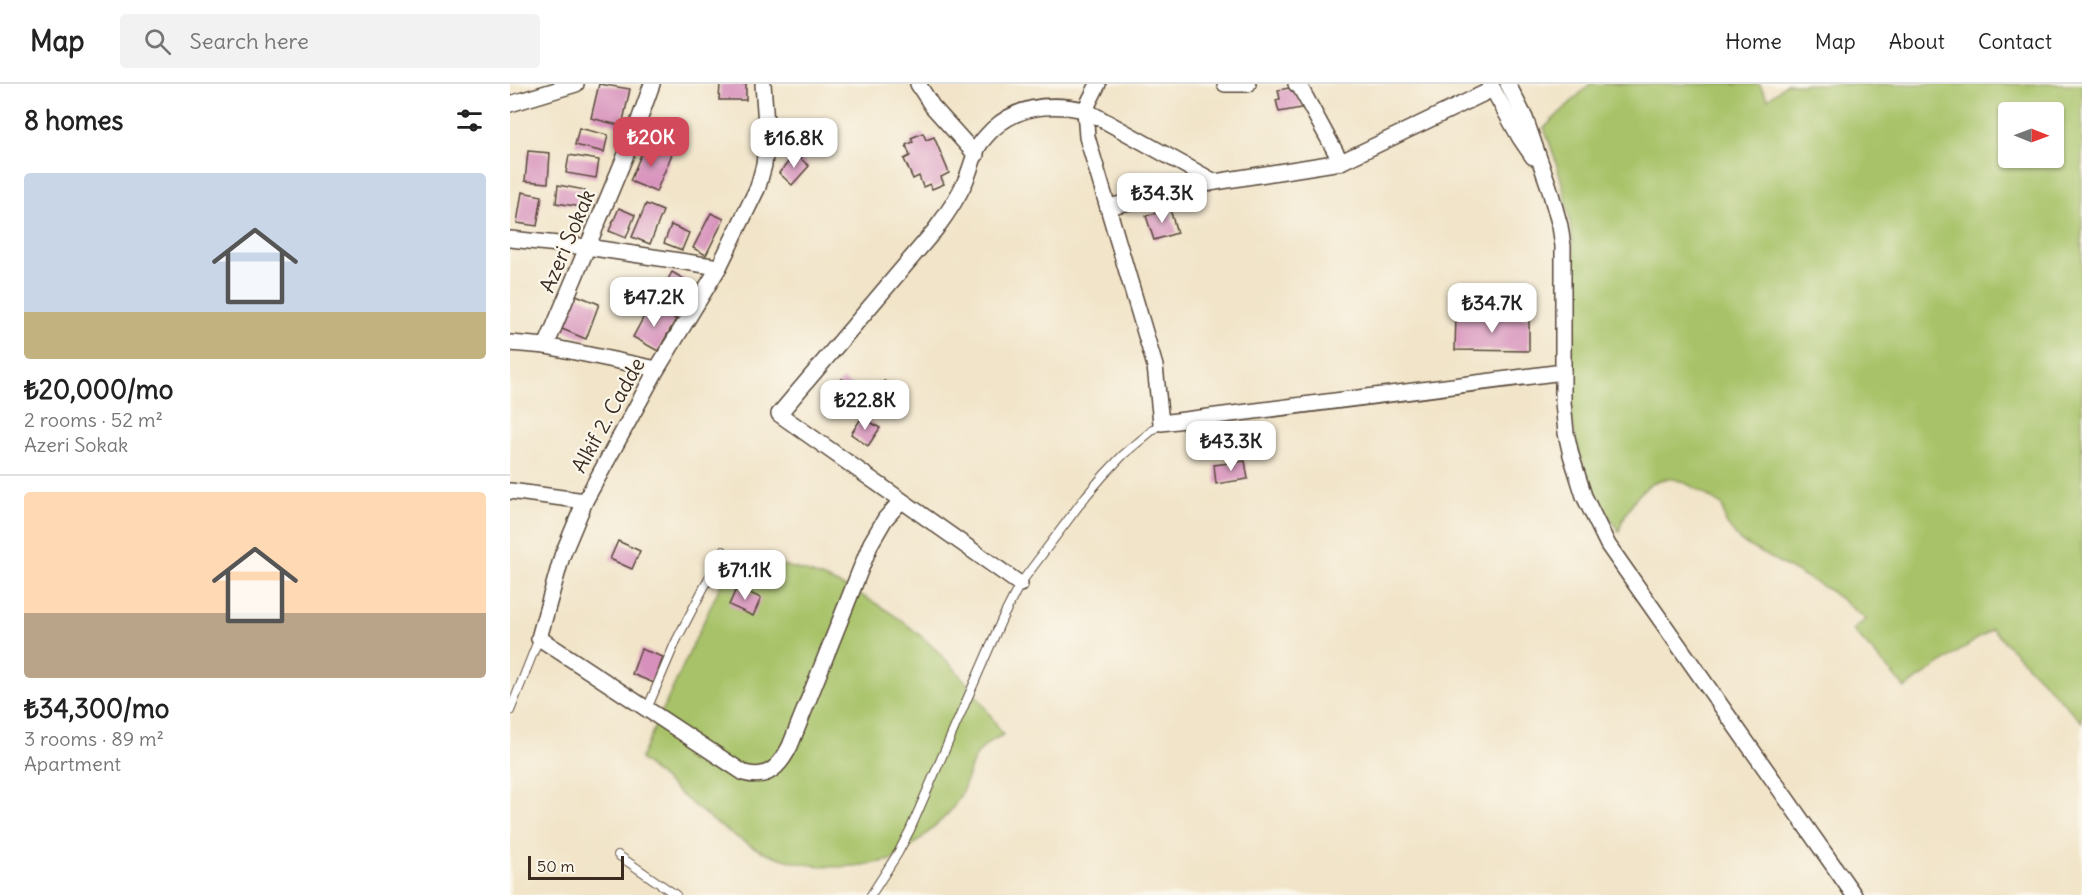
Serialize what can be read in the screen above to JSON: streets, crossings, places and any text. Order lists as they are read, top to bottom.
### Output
{
  "streets": {
    "street": ["Azeri Sokak", "Alkif 2. Cadde"]
  },
  "scale_bar": "50 m",
  "north": "right",
  "page": {
    "header": "Map",
    "search": "Search here",
    "nav": [
      "Home",
      "Map",
      "About",
      "Contact"
    ],
    "heading": "8 homes",
    "price": [
      "₺20K",
      "₺16.8K",
      "₺34.3K",
      "₺47.2K",
      "₺34.7K",
      "₺22.8K",
      "₺43.3K",
      "₺71.1K"
    ],
    "list": [
      {
        "name": "₺20,000/mo",
        "note": "2 rooms · 52 m² · Azeri Sokak"
      },
      {
        "name": "₺34,300/mo",
        "note": "3 rooms · 89 m² · Apartment"
      }
    ],
    "scale": "50 m"
  }
}
